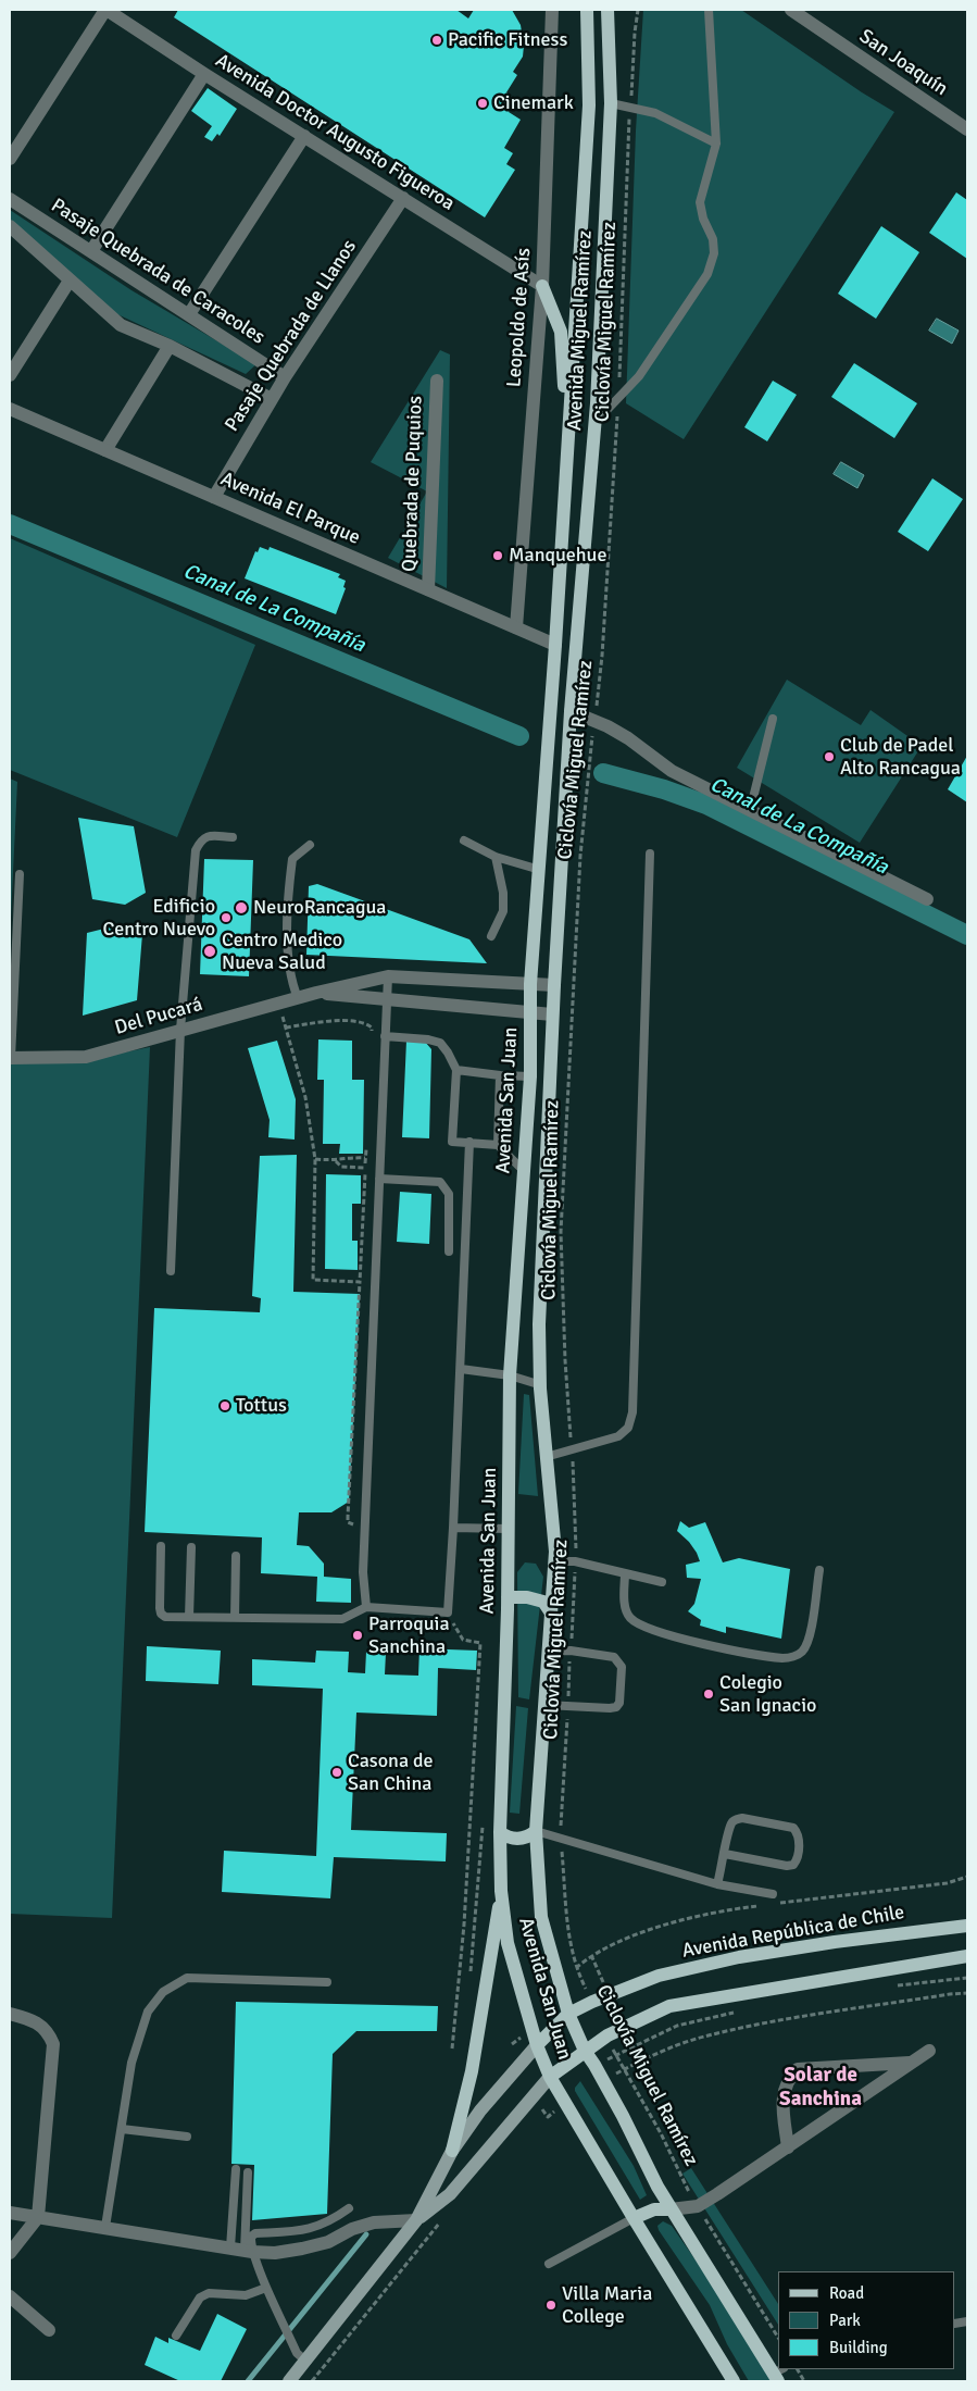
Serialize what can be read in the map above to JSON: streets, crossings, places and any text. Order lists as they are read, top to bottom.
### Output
{
  "streets": {
    "main road": ["Avenida Miguel Ramírez", "Avenida San Juan", "Avenida República de Chile"],
    "street": [
      "San Joaquín",
      "Avenida Doctor Augusto Figueroa",
      "Pasaje Quebrada de Caracoles",
      "Leopoldo de Asís",
      "Pasaje Quebrada de Llanos",
      "Quebrada de Puquios",
      "Avenida El Parque",
      "Del Pucará"
    ],
    "path": ["Ciclovía Miguel Ramírez"]
  },
  "crossings": [
    ["Avenida Doctor Augusto Figueroa", "Leopoldo de Asís"],
    ["Avenida Doctor Augusto Figueroa", "Pasaje Quebrada de Llanos"],
    ["Pasaje Quebrada de Caracoles", "Pasaje Quebrada de Llanos"],
    ["Leopoldo de Asís", "Avenida El Parque"],
    ["Ciclovía Miguel Ramírez", "Avenida República de Chile"],
    ["Avenida Miguel Ramírez", "Avenida El Parque"],
    ["Avenida Miguel Ramírez", "Avenida San Juan"],
    ["Pasaje Quebrada de Llanos", "Avenida El Parque"],
    ["Quebrada de Puquios", "Avenida El Parque"],
    ["Avenida El Parque", "Avenida San Juan"],
    ["Del Pucará", "Avenida San Juan"],
    ["Avenida San Juan", "Avenida República de Chile"]
  ],
  "districts": ["Solar de Sanchina"],
  "water": ["Canal de La Compañía"],
  "places": [
    "Pacific Fitness",
    "Cinemark",
    "Manquehue",
    "Club de Padel Alto Rancagua",
    "NeuroRancagua",
    "Edificio Centro Nuevo",
    "Centro Medico Nueva Salud",
    "Tottus",
    "Parroquia Sanchina",
    "Colegio San Ignacio",
    "Casona de San China",
    "Villa Maria College"
  ],
  "legend": ["Road", "Park", "Building"]
}
